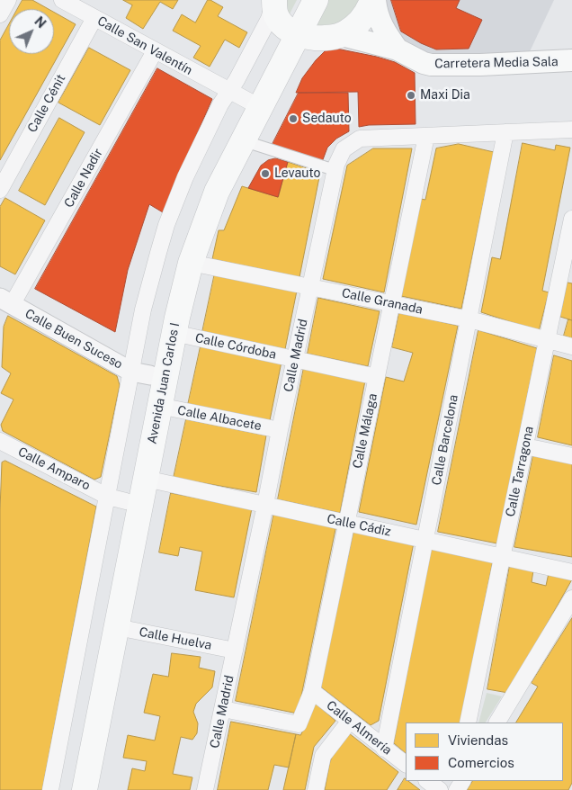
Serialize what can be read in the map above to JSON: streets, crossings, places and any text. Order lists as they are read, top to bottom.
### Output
{
  "streets": {
    "main road": ["Carretera Media Sala", "Avenida Juan Carlos I"],
    "street": [
      "Calle San Valentín",
      "Calle Cénit",
      "Calle Nadir",
      "Calle Granada",
      "Calle Buen Suceso",
      "Calle Córdoba",
      "Calle Madrid",
      "Calle Albacete",
      "Calle Málaga",
      "Calle Barcelona",
      "Calle Amparo",
      "Calle Tarragona",
      "Calle Cádiz",
      "Calle Huelva",
      "Calle Almería"
    ]
  },
  "crossings": [
    ["Calle San Valentín", "Calle Cénit"],
    ["Calle San Valentín", "Calle Nadir"],
    ["Calle San Valentín", "Avenida Juan Carlos I"],
    ["Calle Nadir", "Calle Buen Suceso"],
    ["Calle Granada", "Calle Madrid"],
    ["Calle Granada", "Avenida Juan Carlos I"],
    ["Calle Granada", "Calle Málaga"],
    ["Calle Granada", "Calle Barcelona"],
    ["Calle Granada", "Calle Tarragona"],
    ["Calle Buen Suceso", "Avenida Juan Carlos I"],
    ["Calle Córdoba", "Calle Madrid"],
    ["Calle Córdoba", "Avenida Juan Carlos I"],
    ["Calle Córdoba", "Calle Málaga"],
    ["Calle Madrid", "Calle Albacete"],
    ["Calle Madrid", "Calle Málaga"],
    ["Calle Madrid", "Calle Barcelona"],
    ["Calle Madrid", "Calle Cádiz"],
    ["Calle Madrid", "Calle Huelva"],
    ["Avenida Juan Carlos I", "Calle Albacete"],
    ["Avenida Juan Carlos I", "Calle Amparo"],
    ["Avenida Juan Carlos I", "Calle Cádiz"],
    ["Avenida Juan Carlos I", "Calle Huelva"],
    ["Calle Málaga", "Calle Cádiz"],
    ["Calle Málaga", "Calle Almería"],
    ["Calle Barcelona", "Calle Cádiz"],
    ["Calle Barcelona", "Calle Almería"],
    ["Calle Tarragona", "Calle Cádiz"]
  ],
  "places": ["Maxi Dia", "Sedauto", "Levauto"],
  "legend": ["Viviendas", "Comercios"],
  "north": "top right"
}
